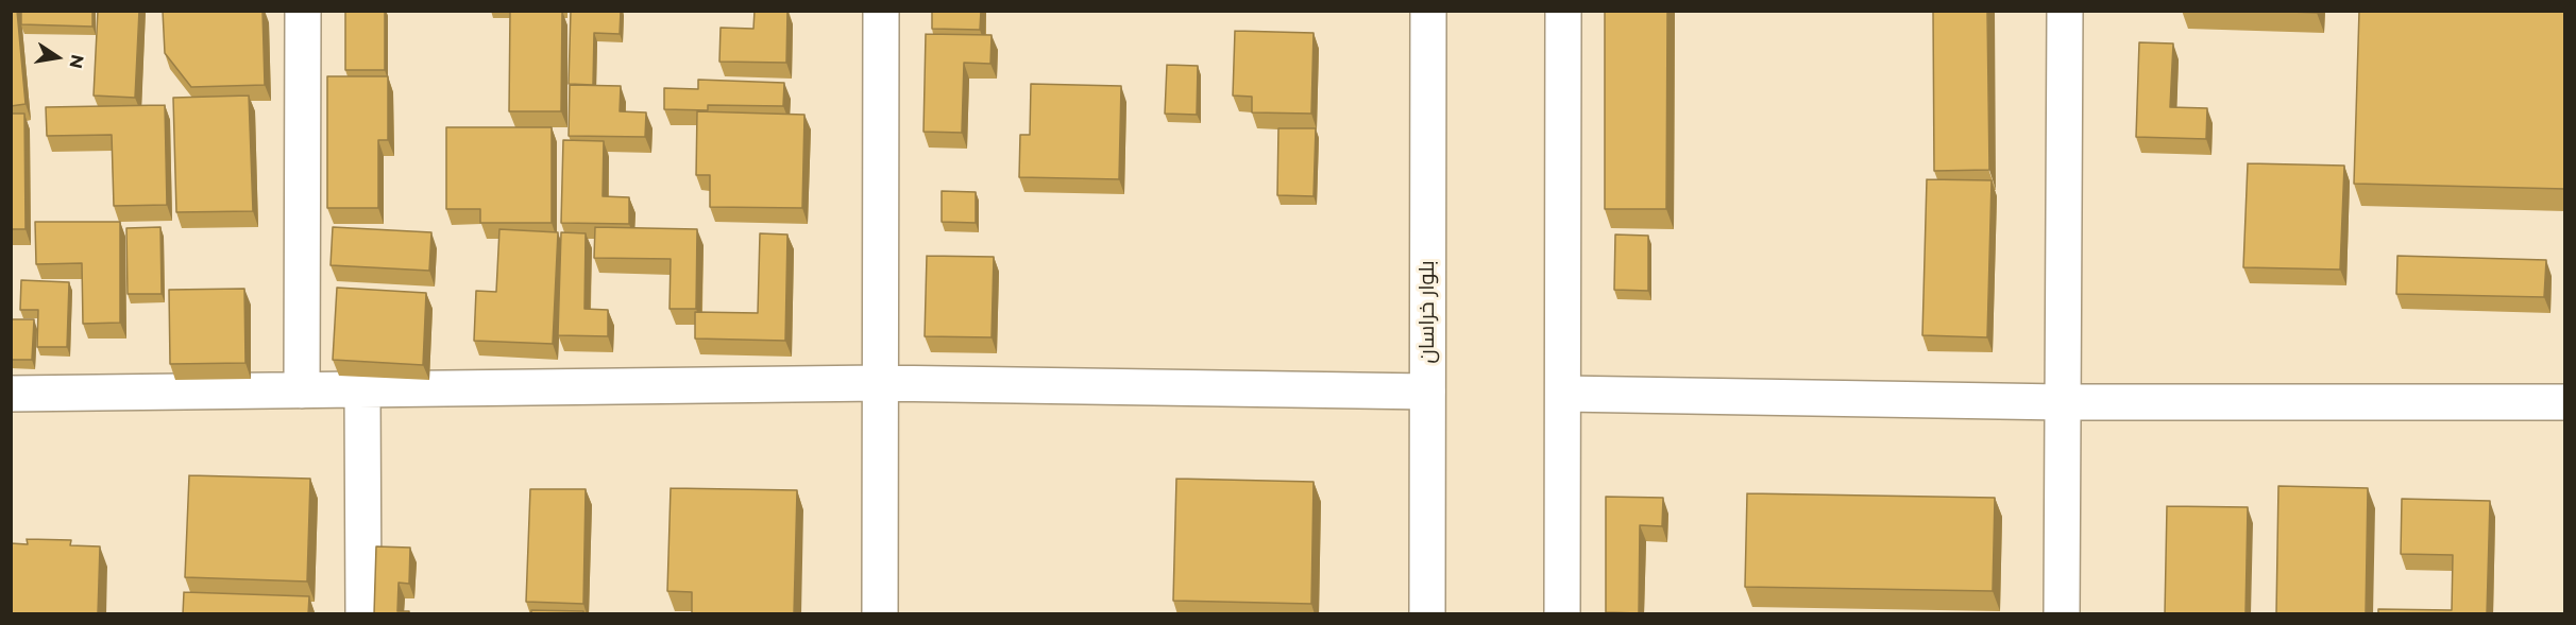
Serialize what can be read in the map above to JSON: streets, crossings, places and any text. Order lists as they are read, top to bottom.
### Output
{
  "streets": {
    "street": ["بلوار خراسان"]
  },
  "north": "right"
}
